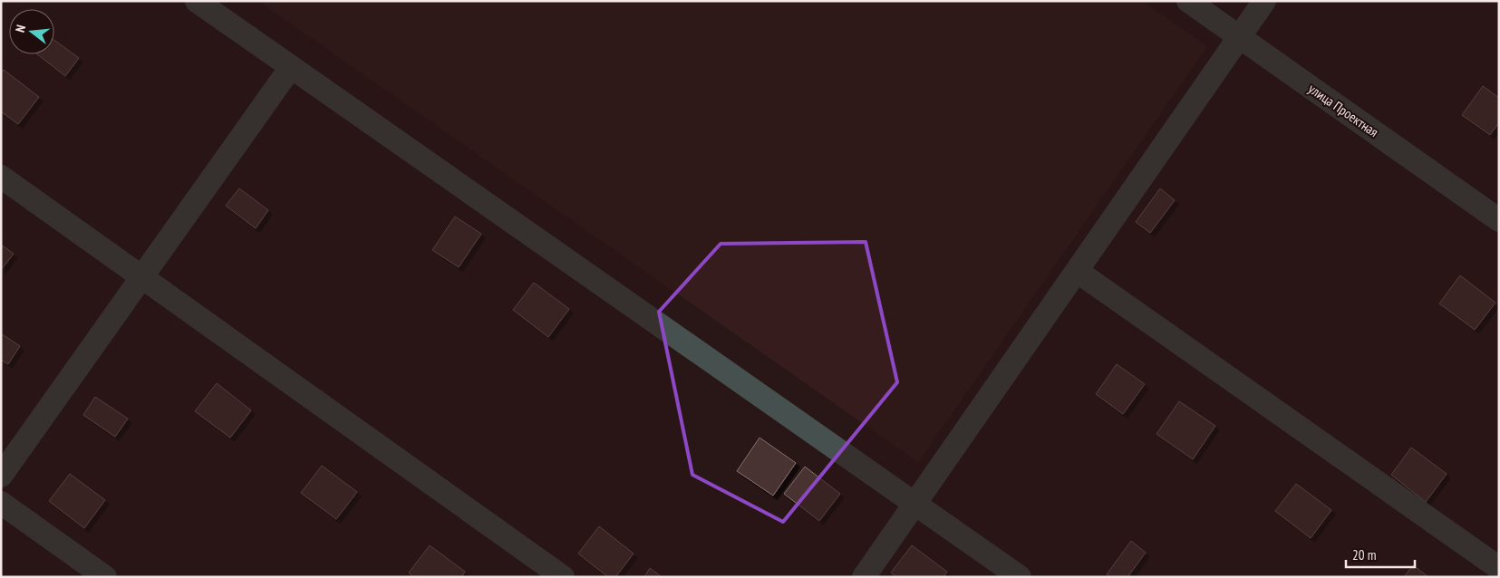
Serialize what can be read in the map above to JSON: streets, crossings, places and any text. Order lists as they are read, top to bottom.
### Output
{
  "streets": {
    "street": ["улица Проектная"]
  },
  "scale_bar": "20 m",
  "north": "left"
}
